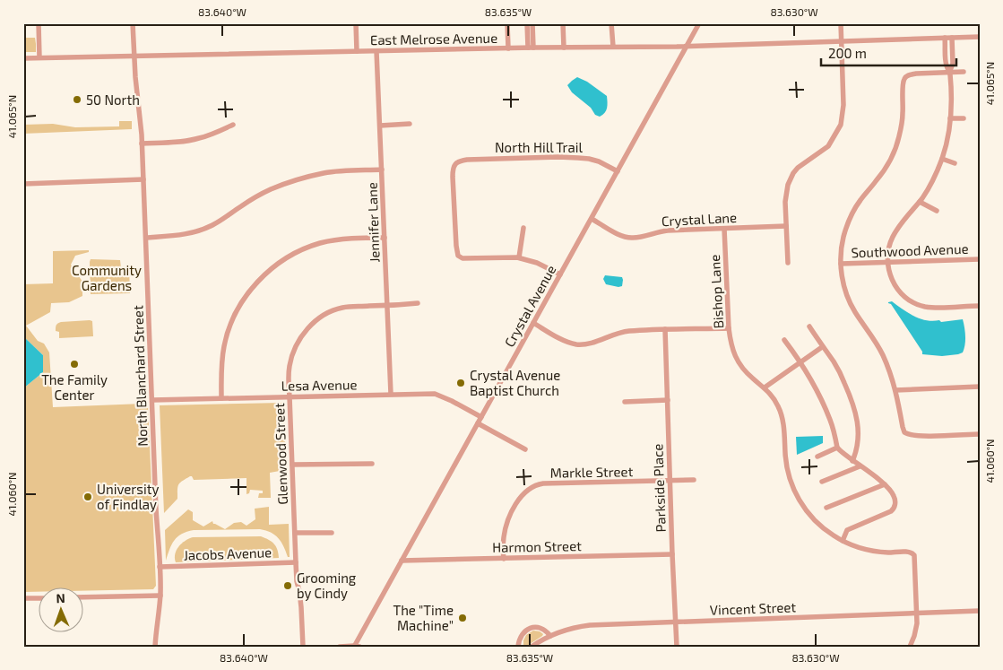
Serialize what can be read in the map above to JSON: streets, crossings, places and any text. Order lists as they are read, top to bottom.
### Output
{
  "streets": {
    "street": [
      "East Melrose Avenue",
      "North Hill Trail",
      "Crystal Lane",
      "Jennifer Lane",
      "Southwood Avenue",
      "Bishop Lane",
      "Crystal Avenue",
      "North Blanchard Street",
      "Lesa Avenue",
      "Glenwood Street",
      "Markle Street",
      "Parkside Place",
      "Harmon Street",
      "Jacobs Avenue",
      "Vincent Street"
    ]
  },
  "crossings": [
    ["East Melrose Avenue", "Jennifer Lane"],
    ["East Melrose Avenue", "Crystal Avenue"],
    ["East Melrose Avenue", "North Blanchard Street"],
    ["North Hill Trail", "Crystal Avenue"],
    ["Crystal Lane", "Bishop Lane"],
    ["Crystal Lane", "Crystal Avenue"],
    ["Jennifer Lane", "Lesa Avenue"],
    ["Jennifer Lane", "Glenwood Street"],
    ["Crystal Avenue", "Lesa Avenue"],
    ["Crystal Avenue", "Harmon Street"],
    ["North Blanchard Street", "Lesa Avenue"],
    ["North Blanchard Street", "Jacobs Avenue"],
    ["Lesa Avenue", "Glenwood Street"],
    ["Glenwood Street", "Jacobs Avenue"],
    ["Markle Street", "Parkside Place"],
    ["Markle Street", "Harmon Street"],
    ["Parkside Place", "Harmon Street"],
    ["Parkside Place", "Vincent Street"]
  ],
  "parks": ["Community Gardens"],
  "places": [
    "50 North",
    "The Family Center",
    "Crystal Avenue Baptist Church",
    "University of Findlay",
    "Grooming by Cindy",
    "The \"Time Machine\""
  ],
  "scale_bar": "200 m",
  "north": "top",
  "coordinates": [
    "83.640°W",
    "83.635°W",
    "83.630°W",
    "41.065°N",
    "41.060°N"
  ]
}
